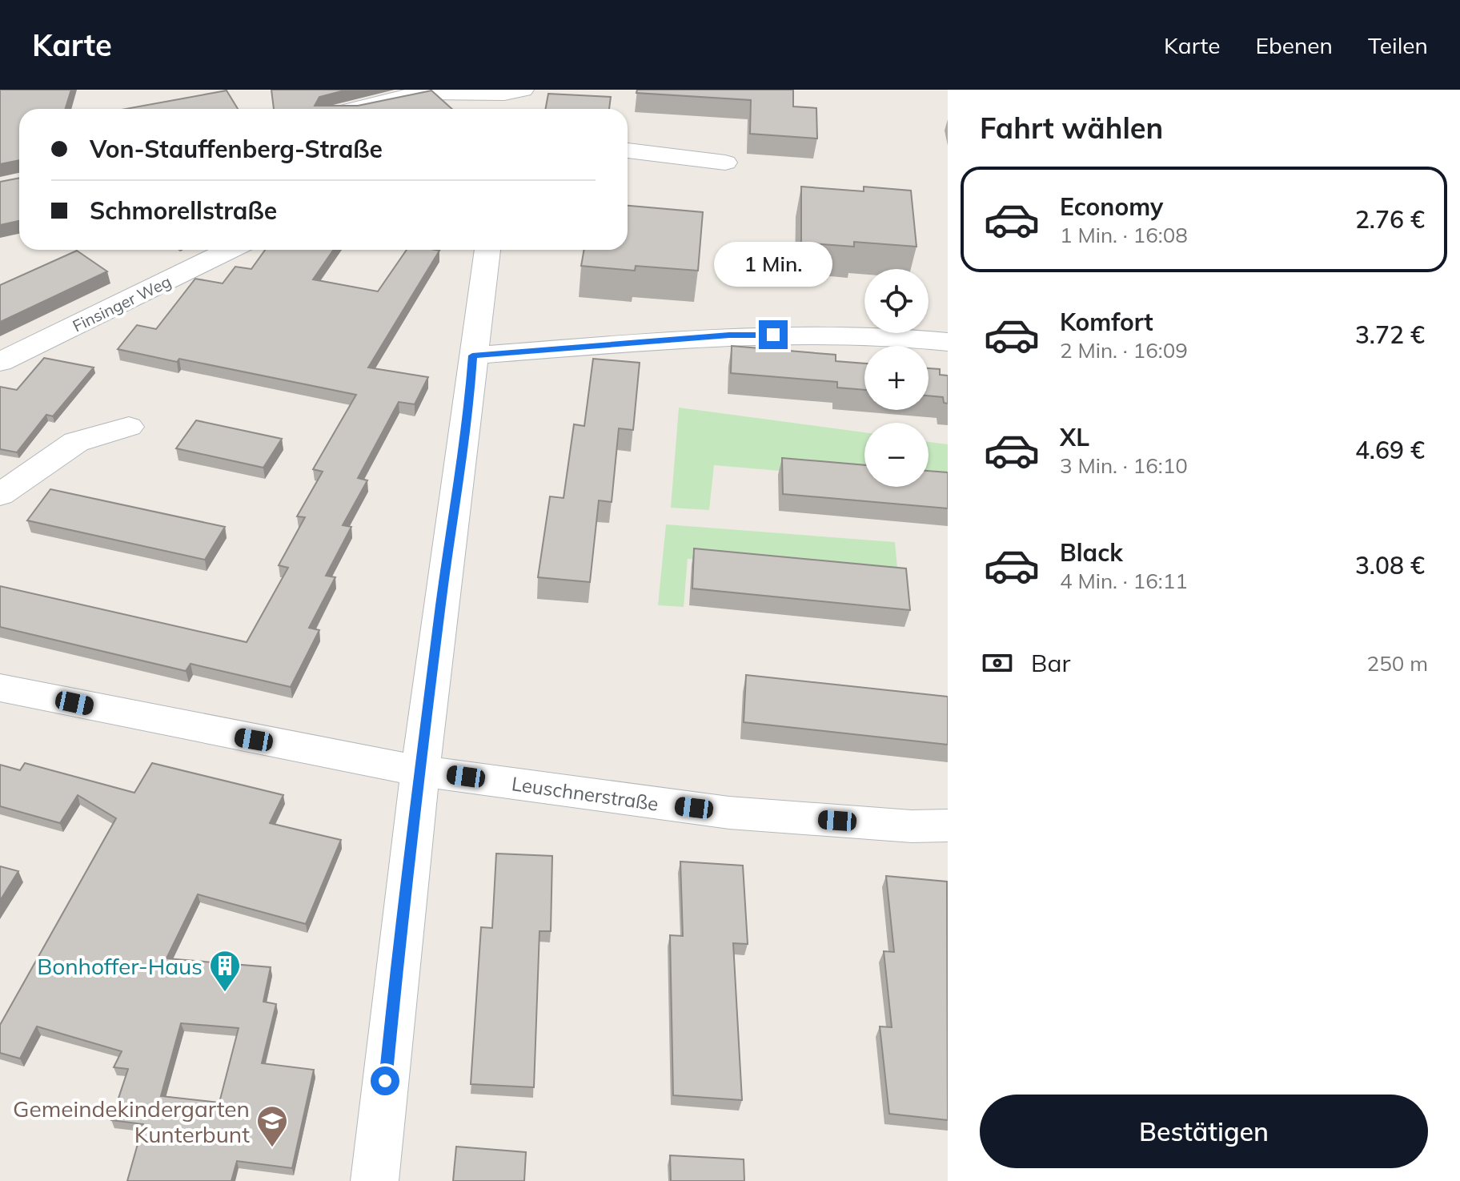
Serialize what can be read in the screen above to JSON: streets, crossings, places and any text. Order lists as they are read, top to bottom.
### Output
{
  "streets": {
    "street": ["Finsinger Weg", "Leuschnerstraße"]
  },
  "places": {
    "building": ["Bonhoffer-Haus"],
    "school or university": ["Gemeindekindergarten Kunterbunt"]
  },
  "page": {
    "header": "Karte",
    "nav": ["Karte", "Ebenen", "Teilen"],
    "heading": "Fahrt wählen",
    "banner": ["Von-Stauffenberg-Straße", "Schmorellstraße"],
    "list": [
      {
        "name": "Economy",
        "note": "1 Min. · 16:08",
        "value": "2.76 €"
      },
      {
        "name": "Komfort",
        "note": "2 Min. · 16:09",
        "value": "3.72 €"
      },
      {
        "name": "XL",
        "note": "3 Min. · 16:10",
        "value": "4.69 €"
      },
      {
        "name": "Black",
        "note": "4 Min. · 16:11",
        "value": "3.08 €"
      }
    ],
    "bubble": "1 Min.",
    "map_buttons": ["+", "−"],
    "pay": ["Bar", "250 m"],
    "buttons": "Bestätigen"
  }
}
